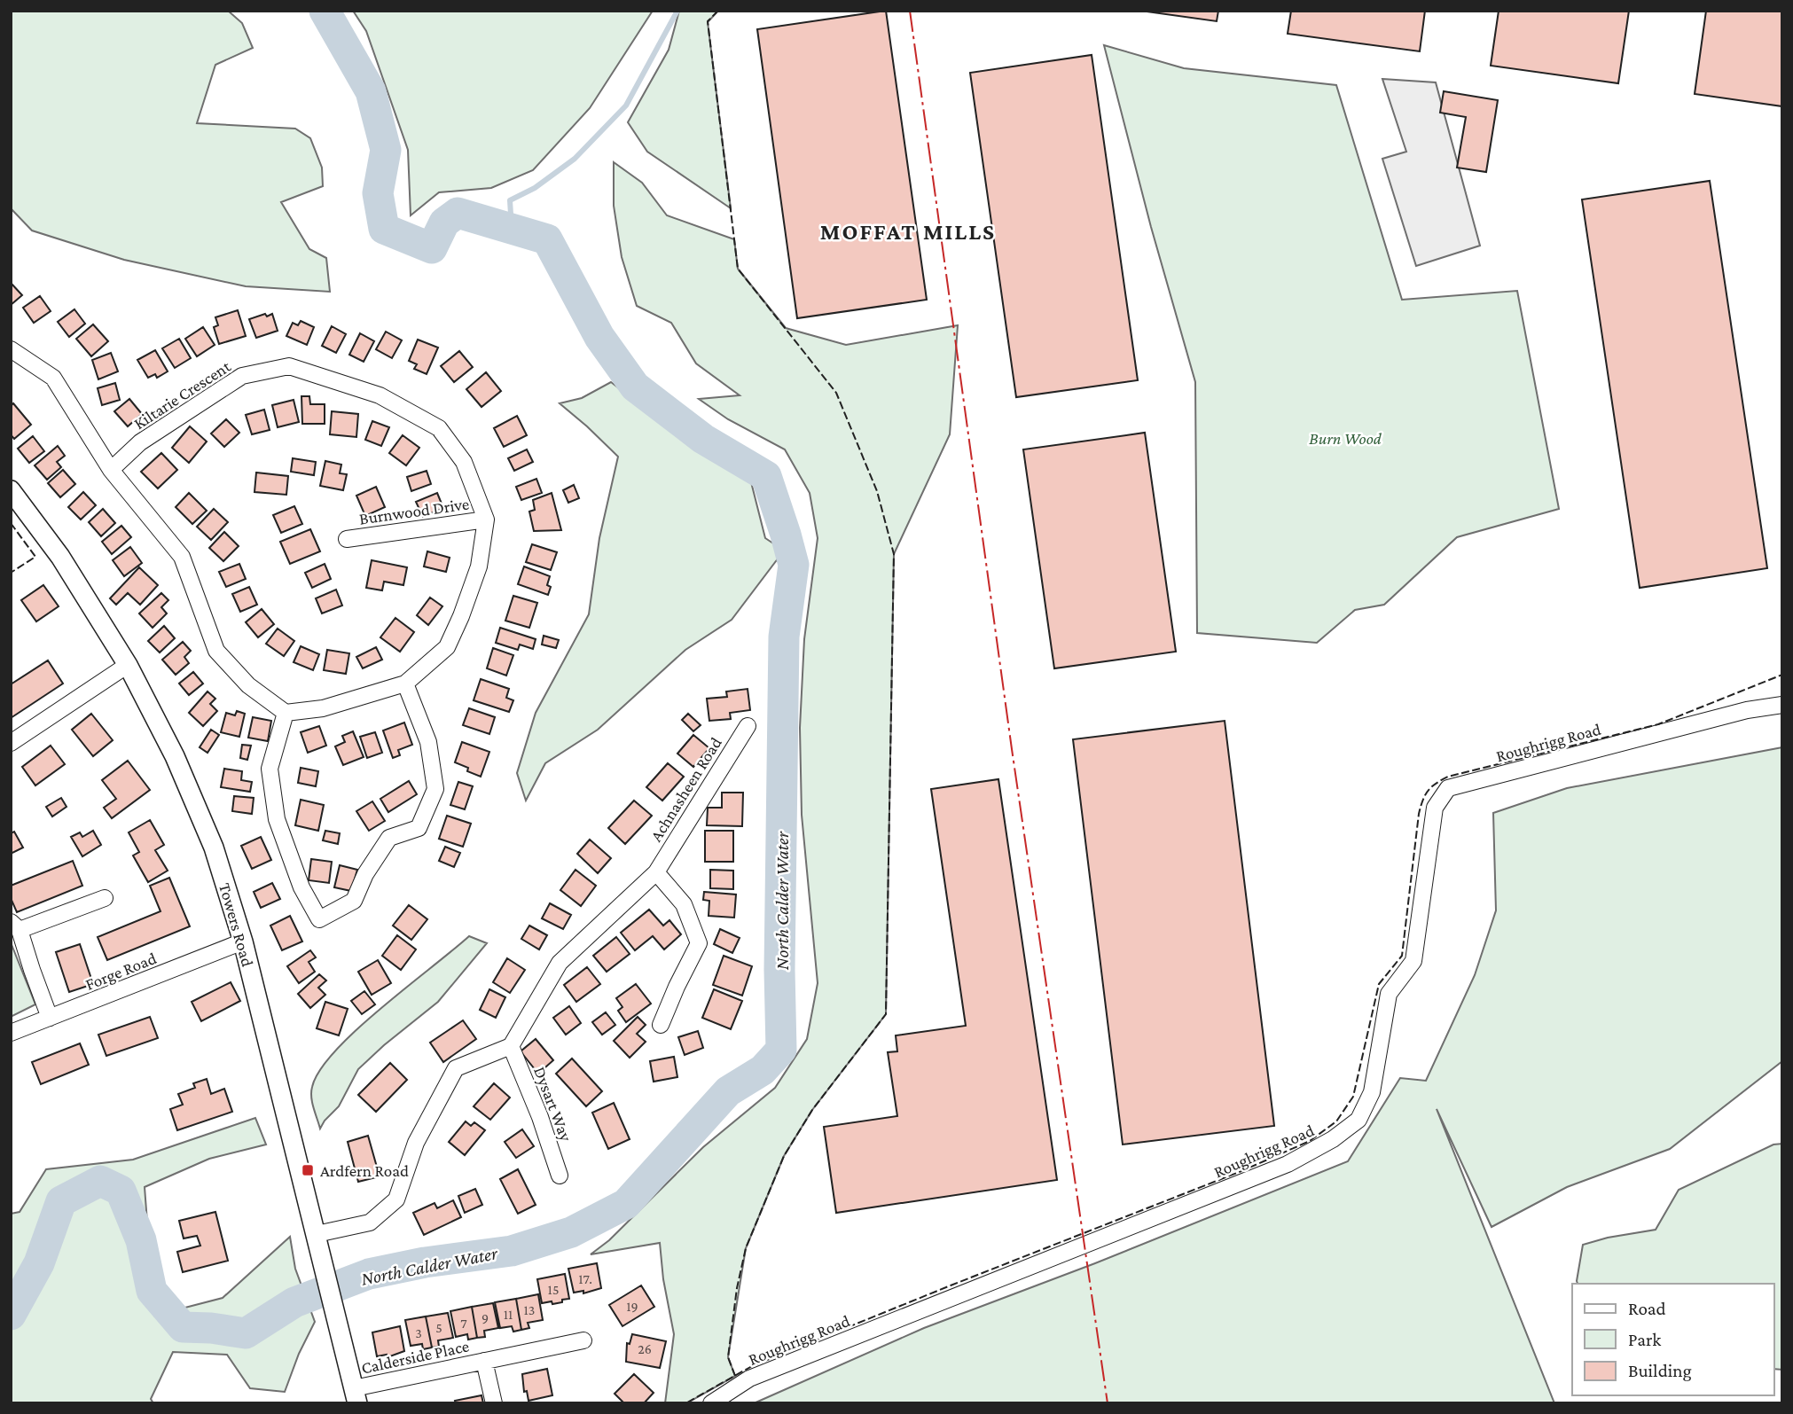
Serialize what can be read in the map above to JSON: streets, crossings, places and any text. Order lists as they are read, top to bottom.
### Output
{
  "streets": {
    "street": [
      "Kiltarie Crescent",
      "Burnwood Drive",
      "Roughrigg Road",
      "Achnasheen Road",
      "Towers Road",
      "Forge Road",
      "Dysart Way",
      "Calderside Place"
    ]
  },
  "crossings": [
    ["Kiltarie Crescent", "Burnwood Drive"],
    ["Towers Road", "Forge Road"],
    ["Towers Road", "Calderside Place"]
  ],
  "districts": ["MOFFAT MILLS"],
  "water": ["North Calder Water"],
  "parks": ["Burn Wood"],
  "places": {
    "transit": ["Ardfern Road"]
  },
  "house_numbers": [
    "17.",
    "15",
    "19",
    "13",
    "11",
    "9",
    "7",
    "5",
    "3",
    "26"
  ],
  "legend": ["Road", "Park", "Building"]
}
